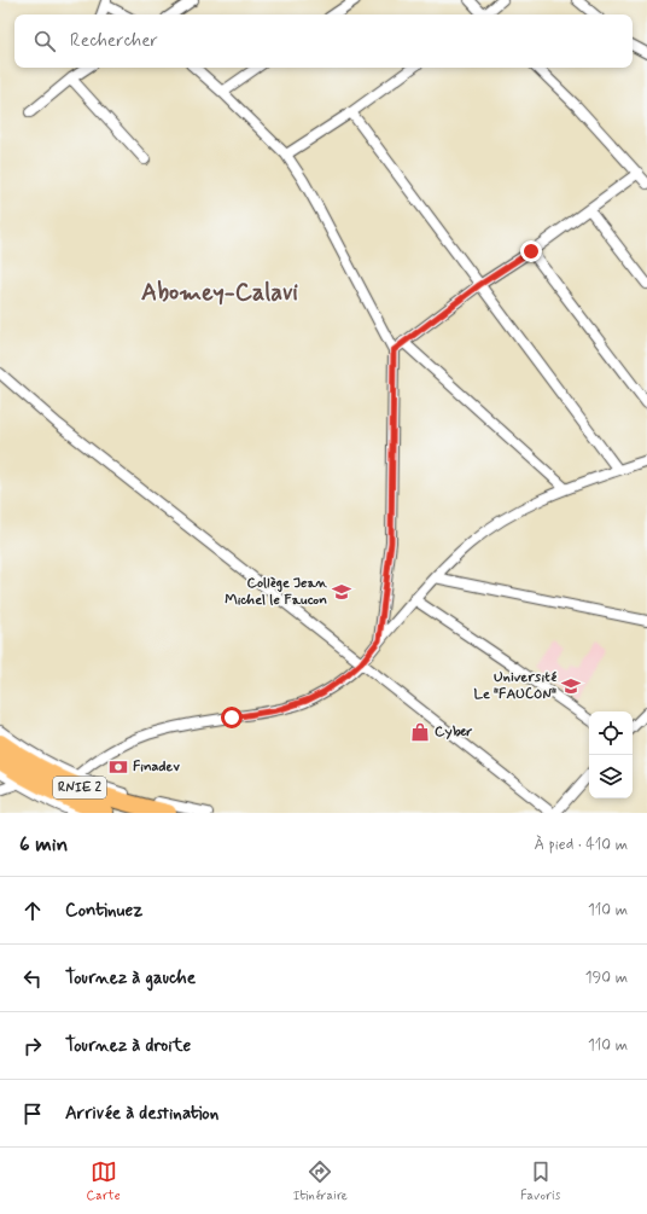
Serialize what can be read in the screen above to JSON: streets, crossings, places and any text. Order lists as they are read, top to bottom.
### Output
{
  "streets": {
    "highway": ["RNIE 2"]
  },
  "districts": ["Abomey-Calavi"],
  "places": {
    "school or university": ["Collège Jean Michel le Faucon", "Université Le \"FAUCON\""],
    "shop": ["Cyber"],
    "bank": ["Finadev"]
  },
  "page": {
    "search": "Rechercher",
    "heading": ["6 min", "À pied · 410 m"],
    "list": [
      ["Continuez", "110 m"],
      ["Tournez à gauche", "190 m"],
      ["Tournez à droite", "110 m"],
      "Arrivée à destination"
    ],
    "nav": ["Carte", "Itinéraire", "Favoris"]
  }
}
